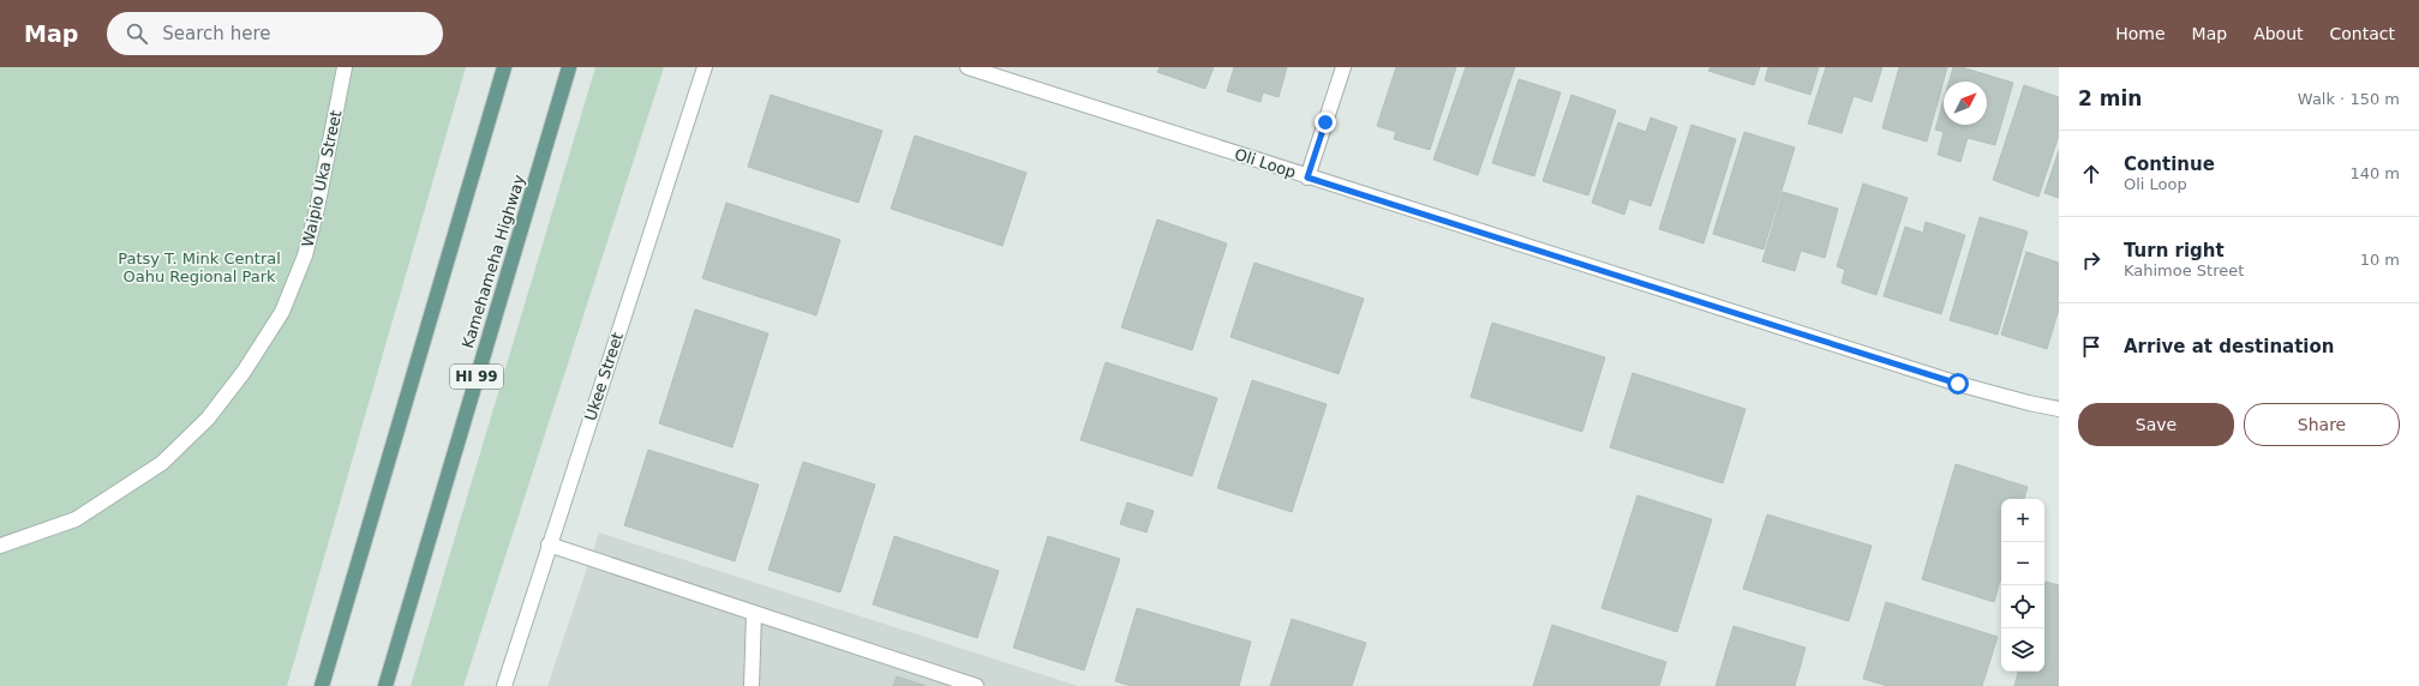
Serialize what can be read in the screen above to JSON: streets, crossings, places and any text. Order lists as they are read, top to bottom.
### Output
{
  "streets": {
    "main road": ["Kamehameha Highway", "HI 99"],
    "street": ["Oli Loop", "Waipio Uka Street", "Ukee Street"]
  },
  "parks": ["Patsy T. Mink Central Oahu Regional Park"],
  "north": "top right",
  "page": {
    "header": "Map",
    "search": "Search here",
    "nav": [
      "Home",
      "Map",
      "About",
      "Contact"
    ],
    "heading": ["2 min", "Walk · 150 m"],
    "list": [
      ["Continue", "Oli Loop", "140 m"],
      ["Turn right", "Kahimoe Street", "10 m"],
      "Arrive at destination"
    ],
    "buttons": ["Save", "Share"],
    "map_buttons": ["+", "−"]
  }
}
